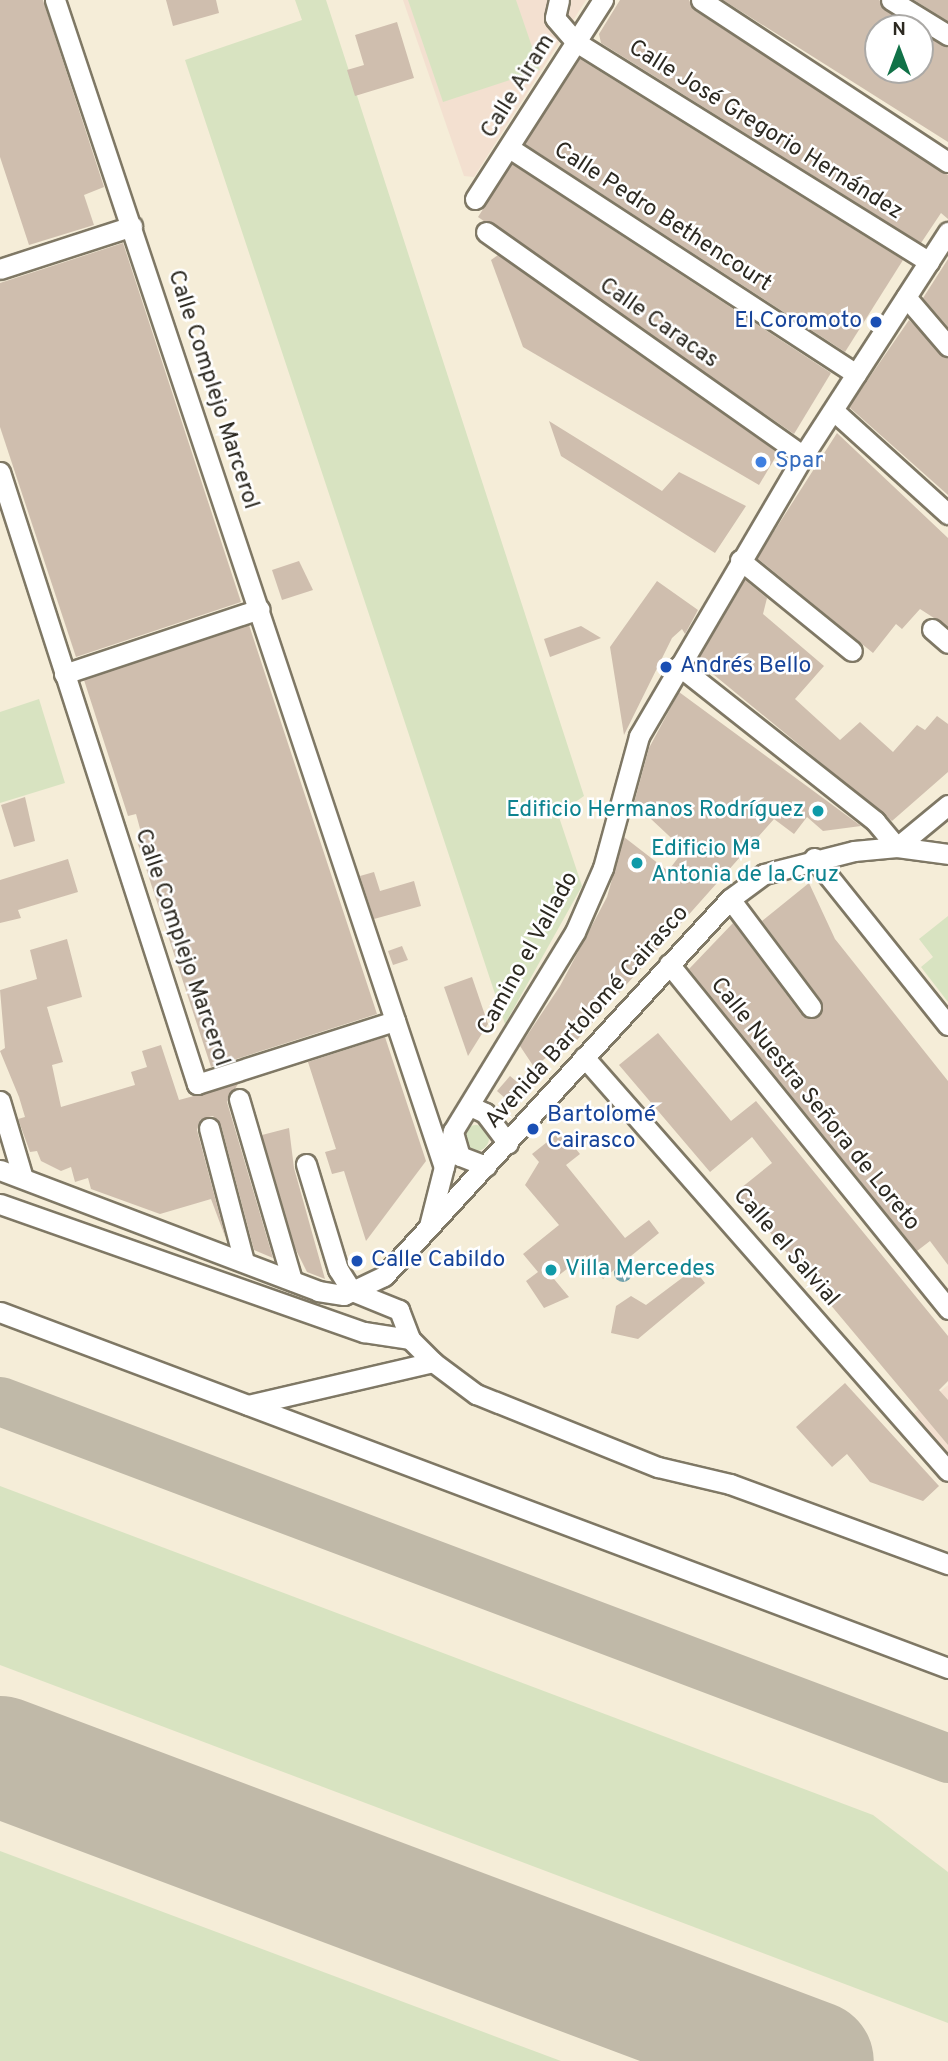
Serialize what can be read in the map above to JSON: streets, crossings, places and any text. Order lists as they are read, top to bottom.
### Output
{
  "streets": {
    "street": [
      "Calle Airam",
      "Calle José Gregorio Hernández",
      "Calle Pedro Bethencourt",
      "Calle Caracas",
      "Calle Complejo Marcerol",
      "Camino el Vallado",
      "Avenida Bartolomé Cairasco",
      "Calle Nuestra Señora de Loreto",
      "Calle el Salvial"
    ]
  },
  "crossings": [
    ["Calle Airam", "Calle José Gregorio Hernández"],
    ["Calle Airam", "Calle Pedro Bethencourt"],
    ["Calle José Gregorio Hernández", "Camino el Vallado"],
    ["Calle Pedro Bethencourt", "Camino el Vallado"],
    ["Calle Caracas", "Camino el Vallado"],
    ["Calle Complejo Marcerol", "Camino el Vallado"],
    ["Camino el Vallado", "Avenida Bartolomé Cairasco"],
    ["Avenida Bartolomé Cairasco", "Calle Nuestra Señora de Loreto"],
    ["Avenida Bartolomé Cairasco", "Calle el Salvial"]
  ],
  "places": [
    "El Coromoto",
    "Spar",
    "Andrés Bello",
    "Edificio Hermanos Rodríguez",
    "Edificio Mª Antonia de la Cruz",
    "Bartolomé Cairasco",
    "Calle Cabildo",
    "Villa Mercedes"
  ],
  "north": "top"
}
